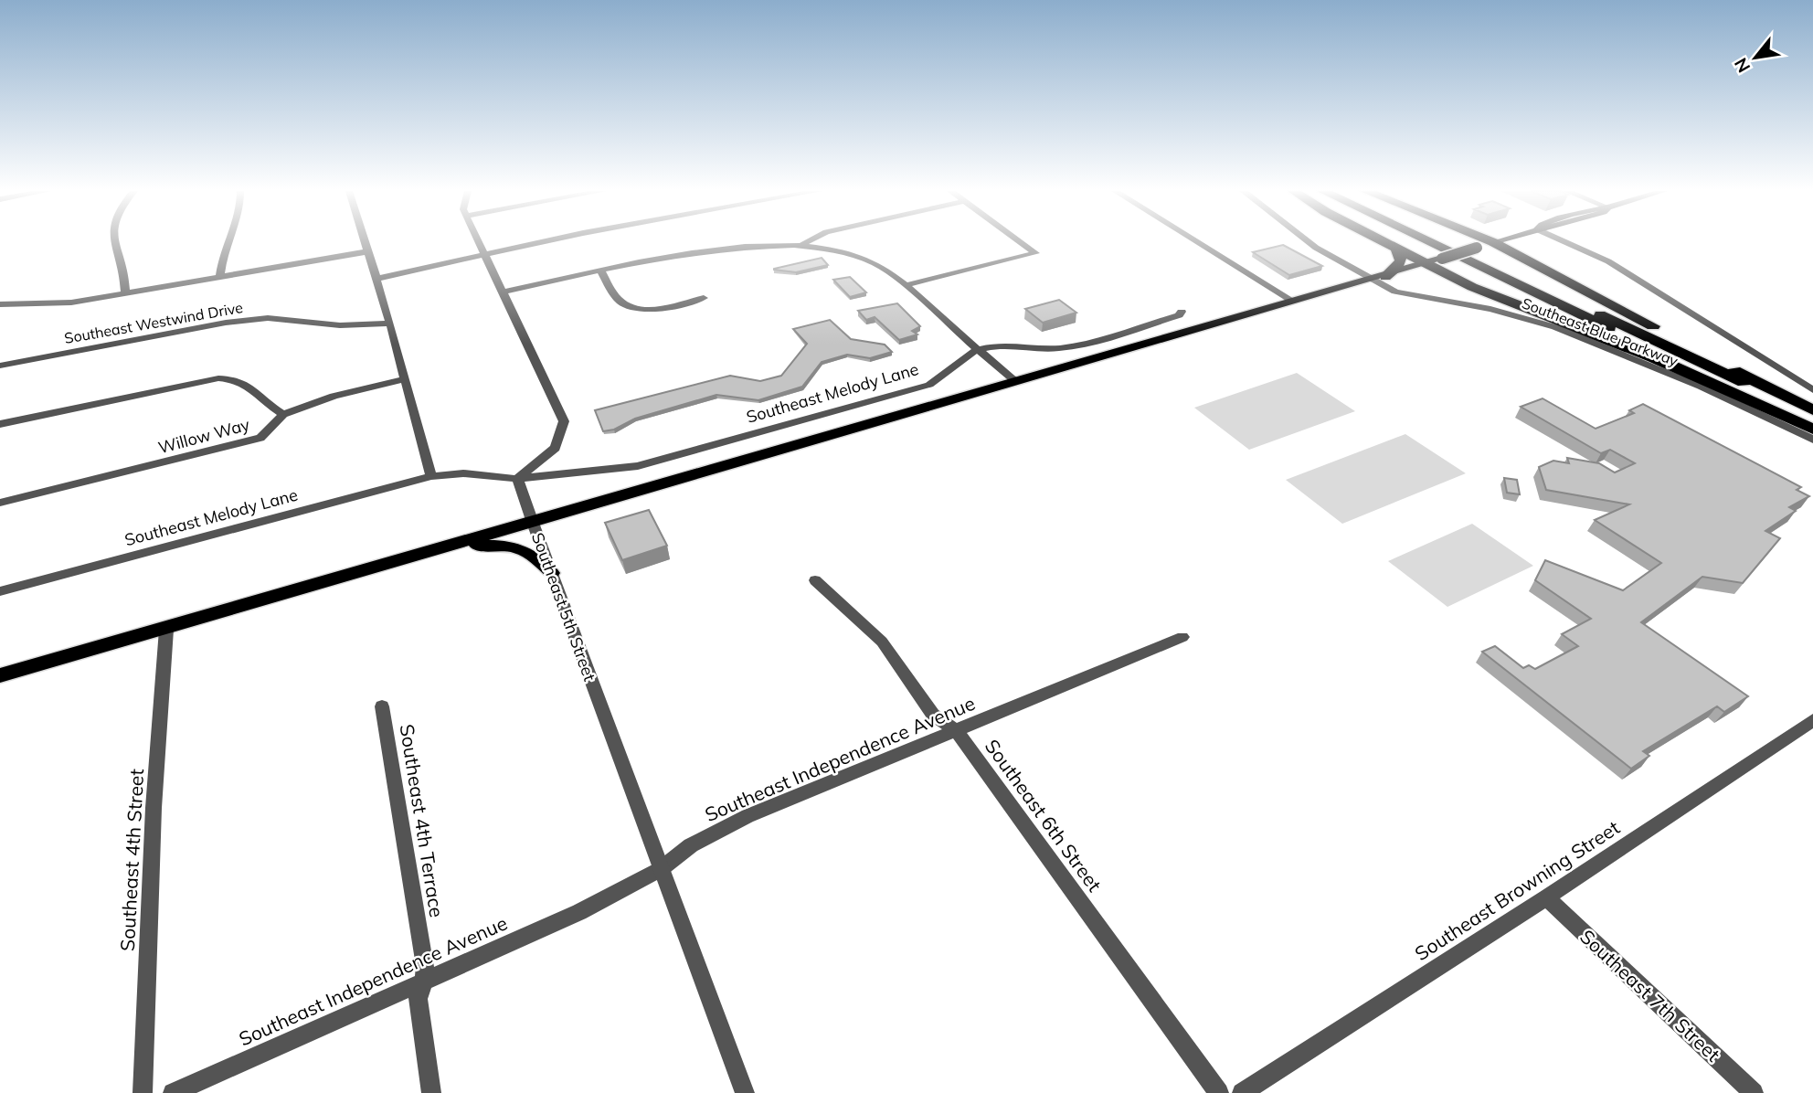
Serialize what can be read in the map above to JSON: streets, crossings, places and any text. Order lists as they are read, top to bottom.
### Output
{
  "streets": {
    "street": [
      "Southeast Westwind Drive",
      "Southeast Blue Parkway",
      "Southeast Melody Lane",
      "Willow Way",
      "Southeast 5th Street",
      "Southeast Independence Avenue",
      "Southeast 6th Street",
      "Southeast 4th Terrace",
      "Southeast 4th Street",
      "Southeast Browning Street",
      "Southeast 7th Street"
    ]
  },
  "crossings": [
    ["Southeast Melody Lane", "Southeast 5th Street"],
    ["Southeast 5th Street", "Southeast Independence Avenue"],
    ["Southeast Independence Avenue", "Southeast 6th Street"],
    ["Southeast Independence Avenue", "Southeast 4th Terrace"],
    ["Southeast Browning Street", "Southeast 7th Street"]
  ],
  "north": "bottom left"
}
